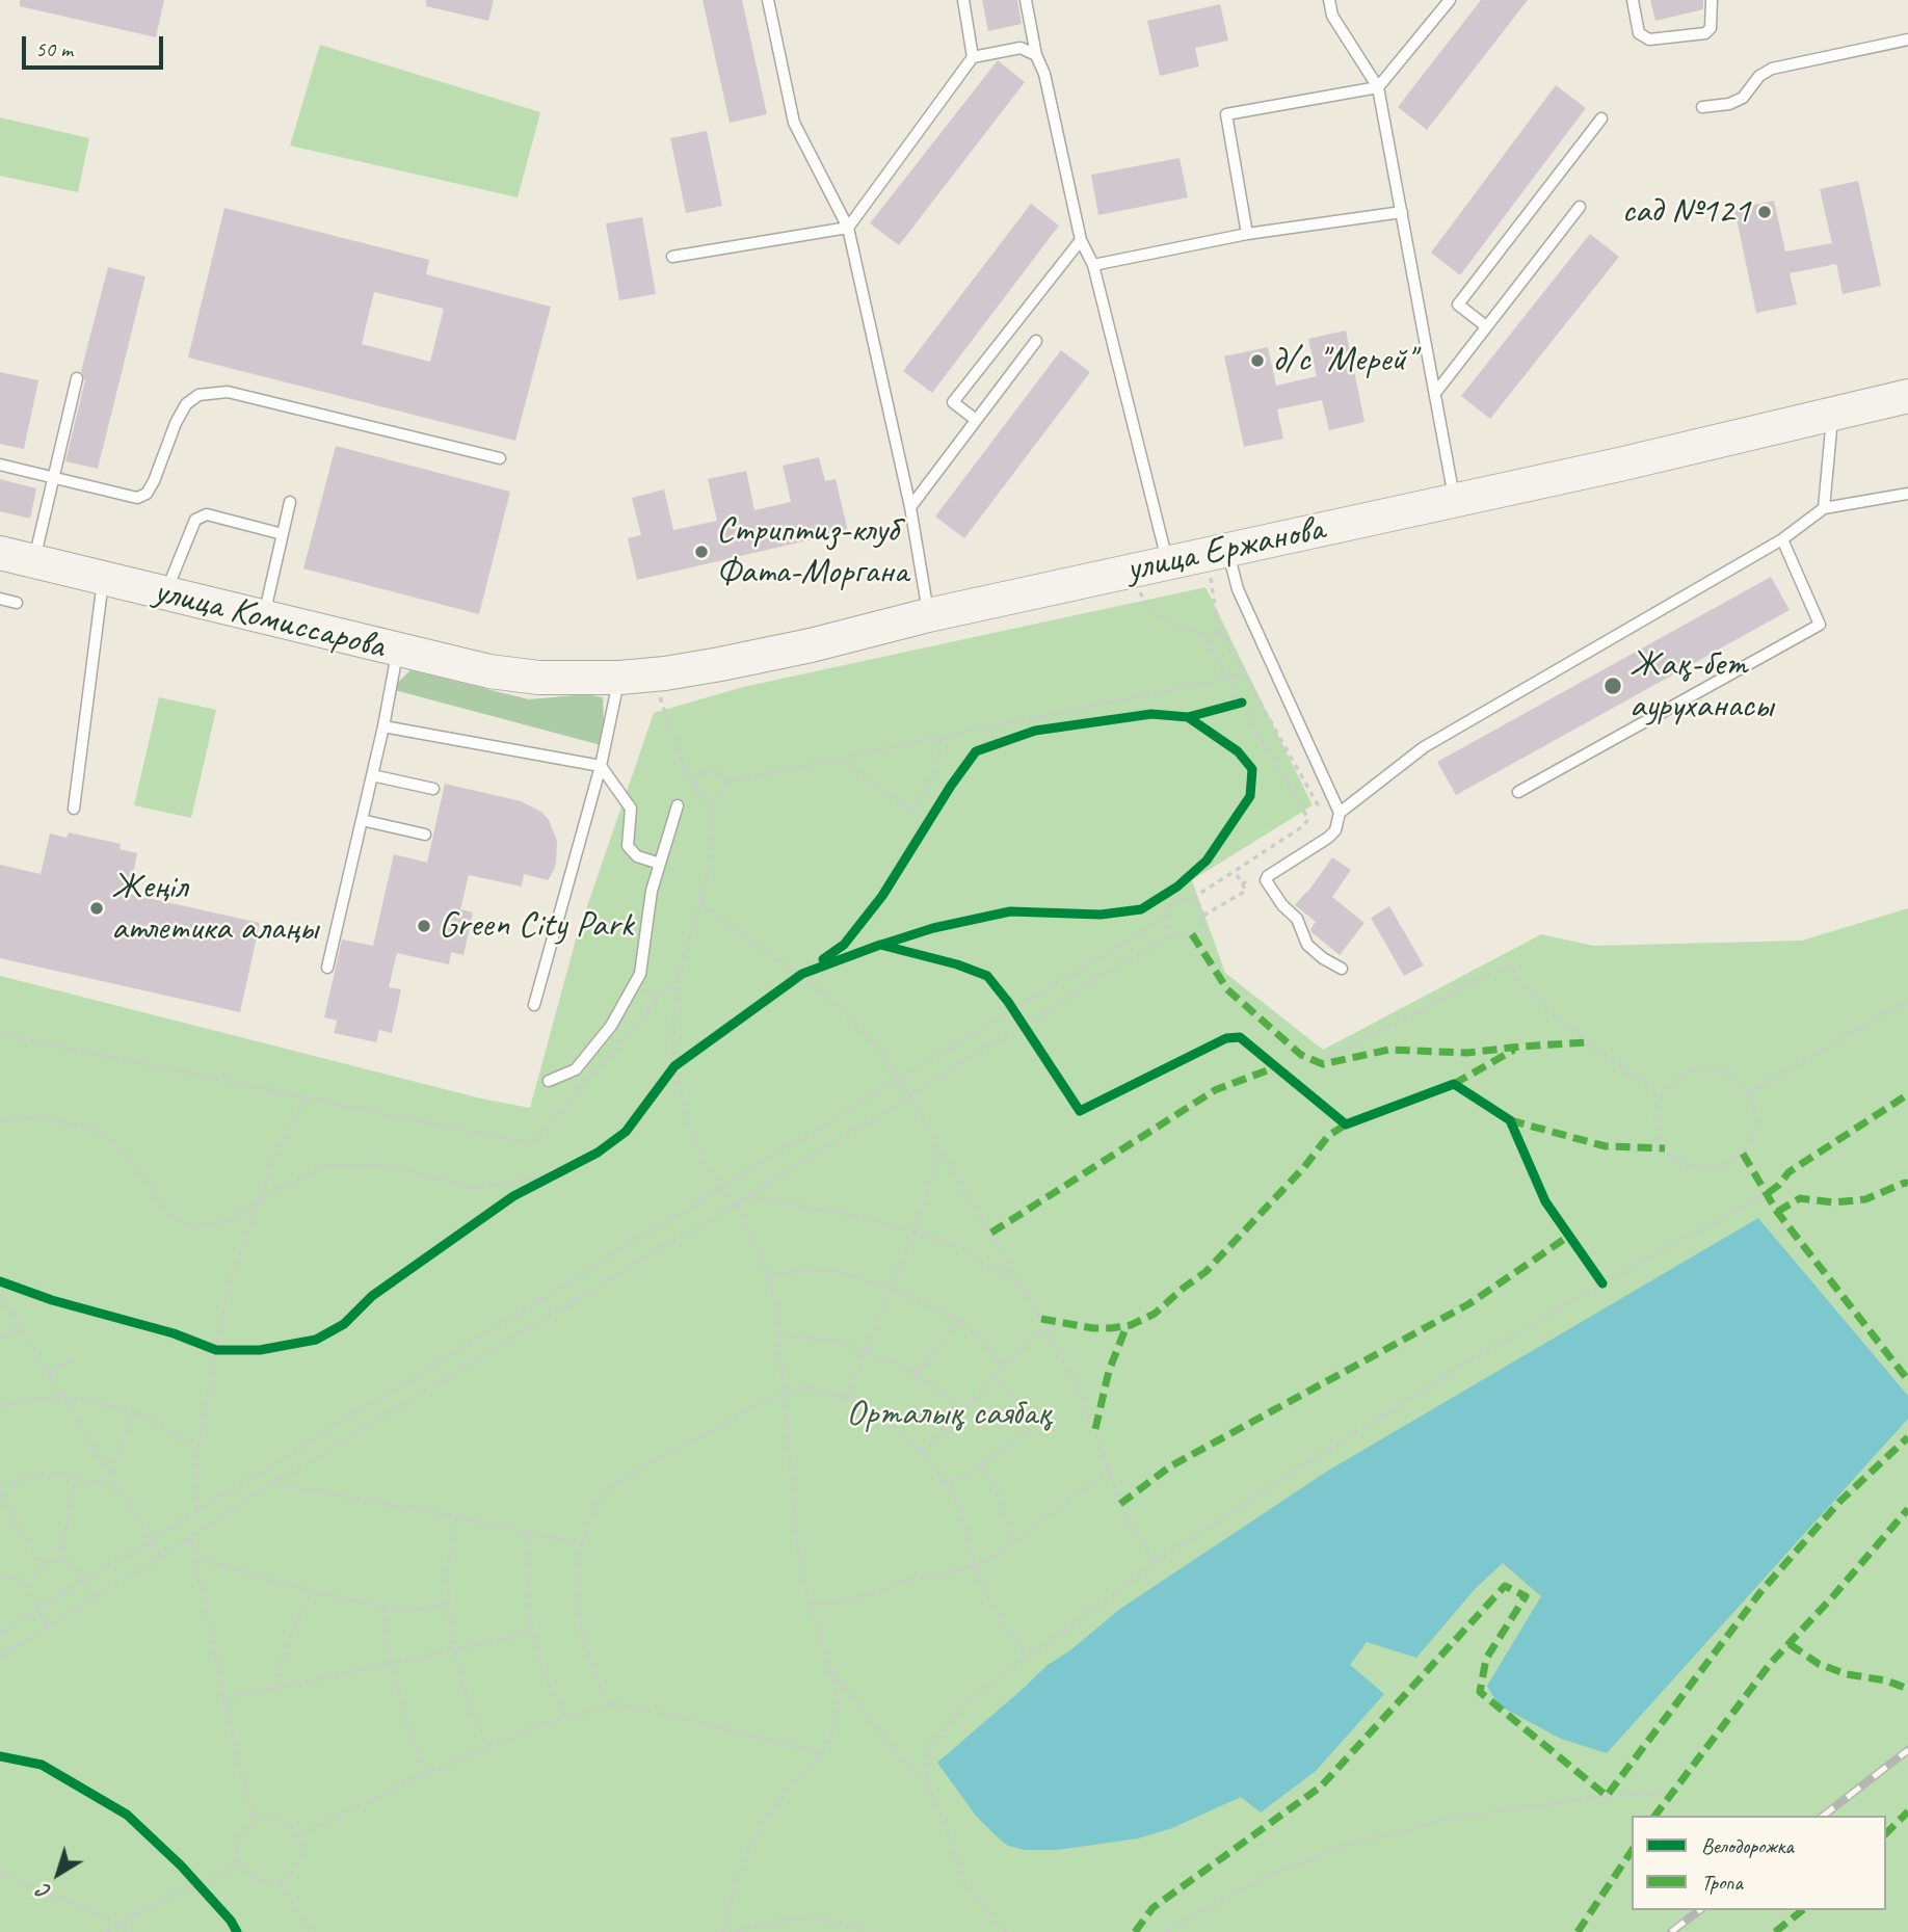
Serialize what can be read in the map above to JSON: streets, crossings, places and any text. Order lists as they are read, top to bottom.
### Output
{
  "streets": {
    "street": ["улица Ержанова", "улица Комиссарова"]
  },
  "crossings": [
    ["улица Ержанова", "улица Комиссарова"]
  ],
  "parks": ["Орталық саябақ"],
  "places": [
    "сад №121",
    "д/с \"Мерей\"",
    "Стриптиз-клуб Фата-Моргана",
    "Жақ-бет ауруханасы",
    "Жеңіл атлетика алаңы",
    "Green City Park"
  ],
  "legend": ["Велодорожка", "Тропа"],
  "scale_bar": "50 m",
  "north": "bottom left"
}
